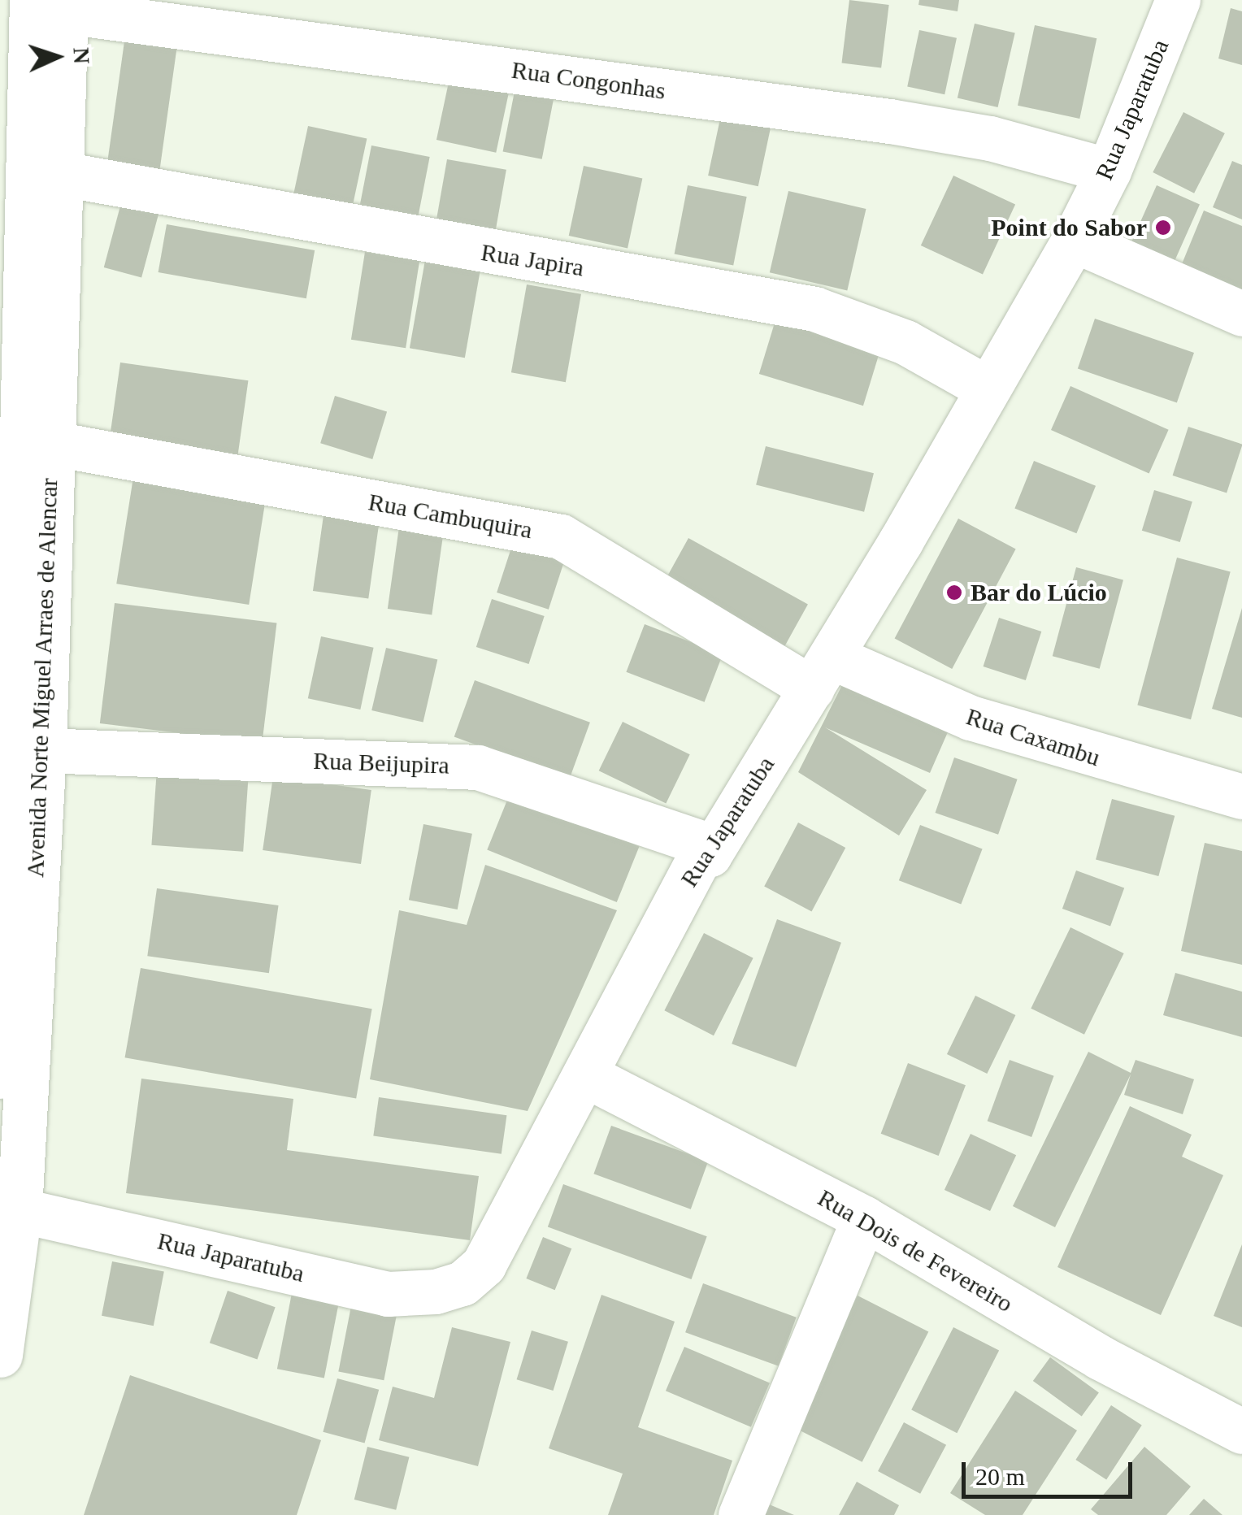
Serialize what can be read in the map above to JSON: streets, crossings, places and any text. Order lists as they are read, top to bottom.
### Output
{
  "streets": {
    "street": [
      "Rua Congonhas",
      "Rua Japaratuba",
      "Rua Japira",
      "Rua Cambuquira",
      "Avenida Norte Miguel Arraes de Alencar",
      "Rua Caxambu",
      "Rua Beijupira",
      "Rua Dois de Fevereiro"
    ]
  },
  "crossings": [
    ["Rua Congonhas", "Rua Japaratuba"],
    ["Rua Congonhas", "Avenida Norte Miguel Arraes de Alencar"],
    ["Rua Japaratuba", "Rua Japira"],
    ["Rua Japaratuba", "Rua Cambuquira"],
    ["Rua Japaratuba", "Avenida Norte Miguel Arraes de Alencar"],
    ["Rua Japaratuba", "Rua Caxambu"],
    ["Rua Japaratuba", "Rua Beijupira"],
    ["Rua Japaratuba", "Rua Dois de Fevereiro"],
    ["Rua Japira", "Avenida Norte Miguel Arraes de Alencar"],
    ["Rua Cambuquira", "Avenida Norte Miguel Arraes de Alencar"],
    ["Rua Cambuquira", "Rua Caxambu"],
    ["Avenida Norte Miguel Arraes de Alencar", "Rua Beijupira"]
  ],
  "places": ["Point do Sabor", "Bar do Lúcio"],
  "scale_bar": "20 m",
  "north": "right"
}
